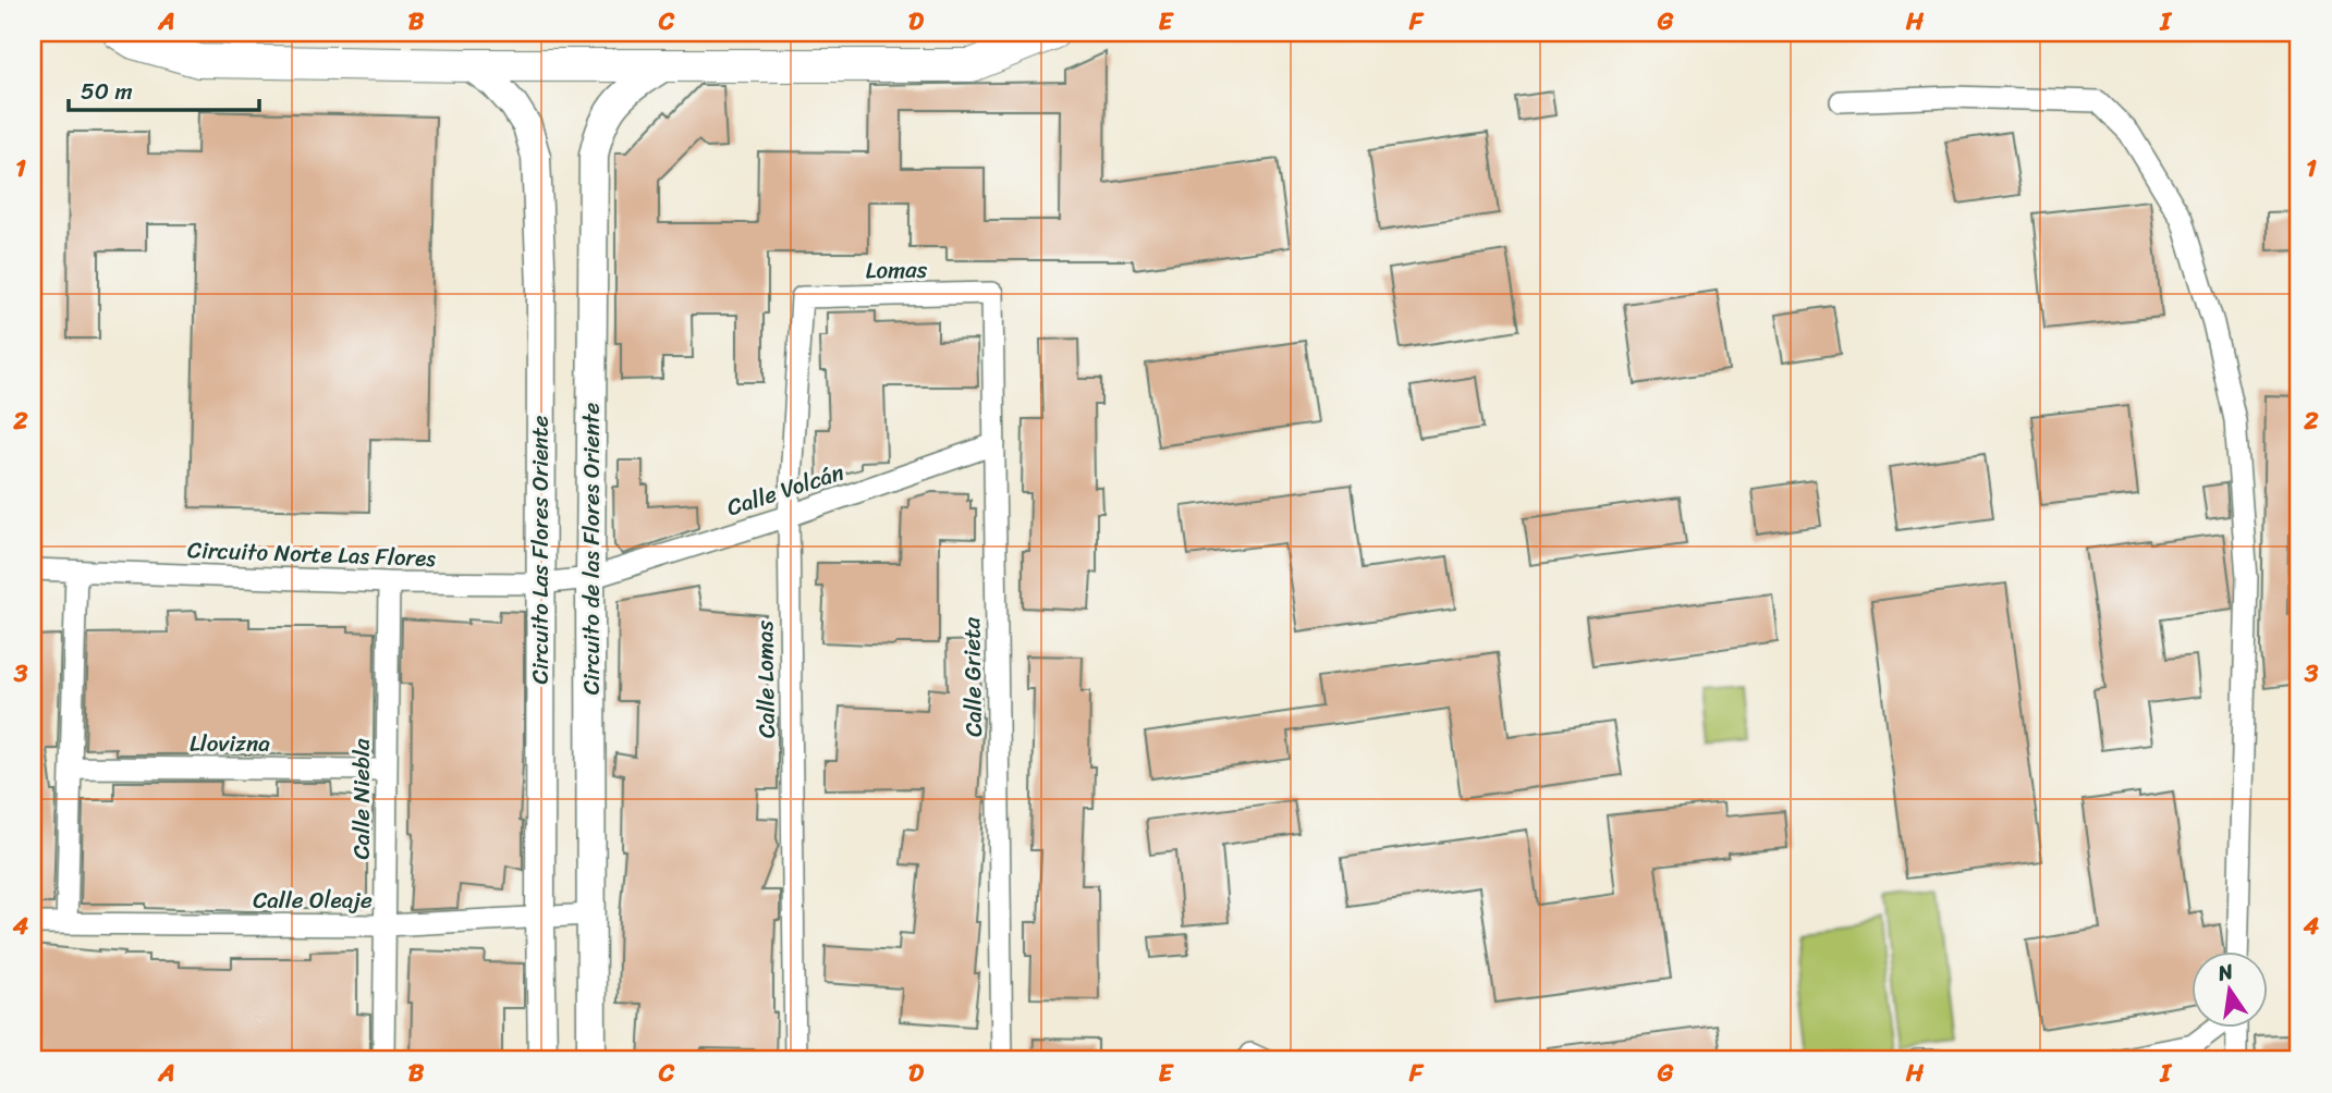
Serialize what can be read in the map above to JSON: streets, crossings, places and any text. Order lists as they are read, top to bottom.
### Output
{
  "streets": {
    "main road": ["Circuito de las Flores Oriente", "Circuito Las Flores Oriente"],
    "street": [
      "Lomas",
      "Calle Volcán",
      "Circuito Norte Las Flores",
      "Calle Grieta",
      "Calle Lomas",
      "Llovizna",
      "Calle Niebla",
      "Calle Oleaje"
    ]
  },
  "crossings": [
    ["Lomas", "Calle Grieta"],
    ["Lomas", "Calle Lomas"],
    ["Calle Volcán", "Circuito de las Flores Oriente"],
    ["Calle Volcán", "Circuito Norte Las Flores"],
    ["Calle Volcán", "Calle Grieta"],
    ["Calle Volcán", "Calle Lomas"],
    ["Circuito de las Flores Oriente", "Circuito Norte Las Flores"],
    ["Circuito de las Flores Oriente", "Calle Oleaje"],
    ["Circuito Las Flores Oriente", "Circuito Norte Las Flores"],
    ["Circuito Las Flores Oriente", "Calle Oleaje"],
    ["Circuito Norte Las Flores", "Calle Niebla"],
    ["Llovizna", "Calle Niebla"],
    ["Calle Niebla", "Calle Oleaje"]
  ],
  "scale_bar": "50 m",
  "north": "top",
  "grid": {
    "columns": [
      "A",
      "B",
      "C",
      "D",
      "E",
      "F",
      "G",
      "H",
      "I"
    ],
    "rows": [
      "1",
      "2",
      "3",
      "4"
    ]
  }
}
